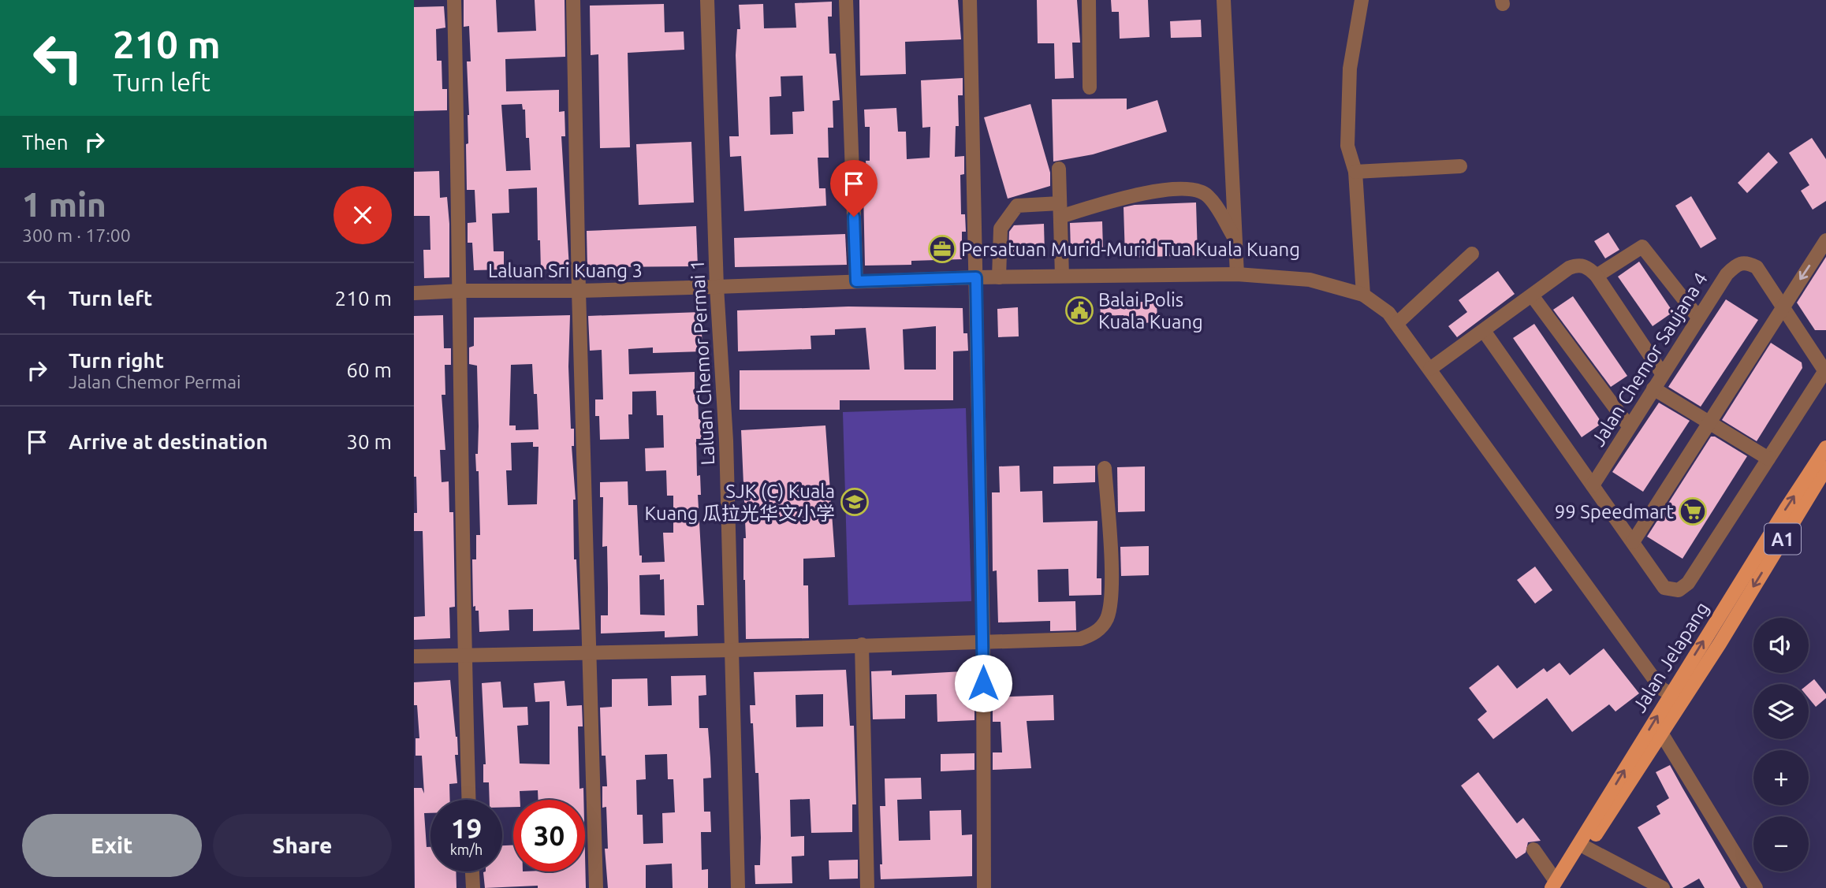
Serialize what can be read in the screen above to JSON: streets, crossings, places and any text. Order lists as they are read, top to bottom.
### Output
{
  "streets": {
    "main road": ["A1", "Jalan Jelapang"],
    "street": ["Laluan Sri Kuang 3", "Jalan Chemor Saujana 4", "Laluan Chemor Permai 1"]
  },
  "crossings": [
    ["Laluan Sri Kuang 3", "Laluan Chemor Permai 1"]
  ],
  "places": {
    "office": ["Persatuan Murid-Murid Tua Kuala Kuang"],
    "public building": ["Balai Polis Kuala Kuang"],
    "school or university": ["SJK (C) Kuala Kuang 瓜拉光华文小学"],
    "supermarket": ["99 Speedmart"]
  },
  "page": {
    "turn": ["210 m", "Turn left"],
    "then": "Then",
    "heading": ["1 min", "300 m · 17:00"],
    "list": [
      {
        "name": "Turn left",
        "value": "210 m"
      },
      {
        "name": "Turn right",
        "note": "Jalan Chemor Permai",
        "value": "60 m"
      },
      {
        "name": "Arrive at destination",
        "value": "30 m"
      }
    ],
    "map_buttons": ["+", "−"],
    "speed": "19 km/h",
    "limit": "30",
    "buttons": ["Exit", "Share"]
  }
}
